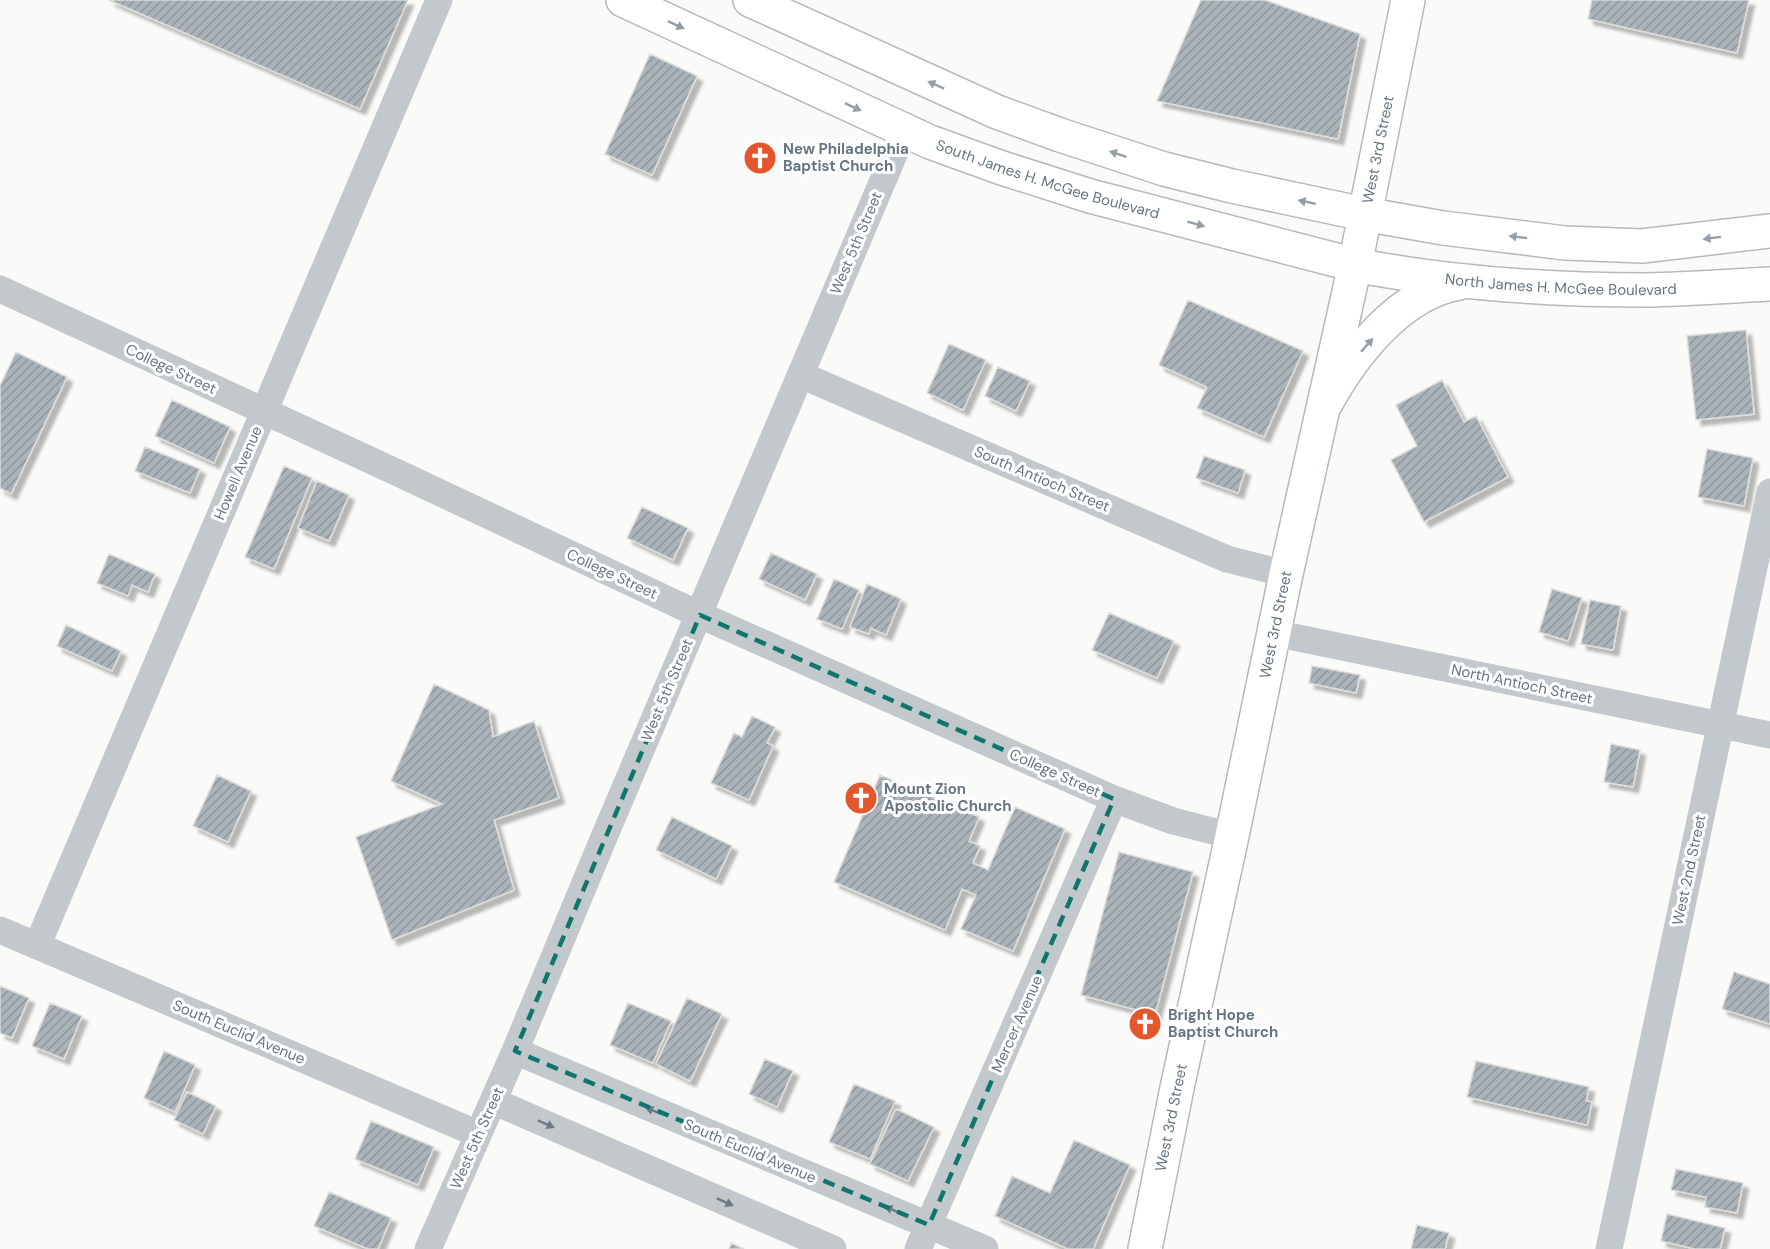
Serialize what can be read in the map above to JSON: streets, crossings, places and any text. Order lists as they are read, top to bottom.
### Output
{
  "streets": {
    "main road": ["West 3rd Street", "South James H. McGee Boulevard", "North James H. McGee Boulevard"],
    "street": [
      "West 5th Street",
      "College Street",
      "Howell Avenue",
      "South Antioch Street",
      "North Antioch Street",
      "West 2nd Street",
      "Mercer Avenue",
      "South Euclid Avenue"
    ]
  },
  "crossings": [
    ["West 3rd Street", "South James H. McGee Boulevard"],
    ["West 3rd Street", "North James H. McGee Boulevard"],
    ["West 3rd Street", "College Street"],
    ["West 3rd Street", "South Antioch Street"],
    ["West 3rd Street", "North Antioch Street"],
    ["South James H. McGee Boulevard", "West 5th Street"],
    ["South James H. McGee Boulevard", "North James H. McGee Boulevard"],
    ["West 5th Street", "College Street"],
    ["West 5th Street", "South Antioch Street"],
    ["West 5th Street", "South Euclid Avenue"],
    ["College Street", "Howell Avenue"],
    ["College Street", "Mercer Avenue"],
    ["Howell Avenue", "South Euclid Avenue"],
    ["North Antioch Street", "West 2nd Street"],
    ["Mercer Avenue", "South Euclid Avenue"]
  ],
  "places": {
    "church": ["New Philadelphia Baptist Church", "Mount Zion Apostolic Church", "Bright Hope Baptist Church"]
  }
}
